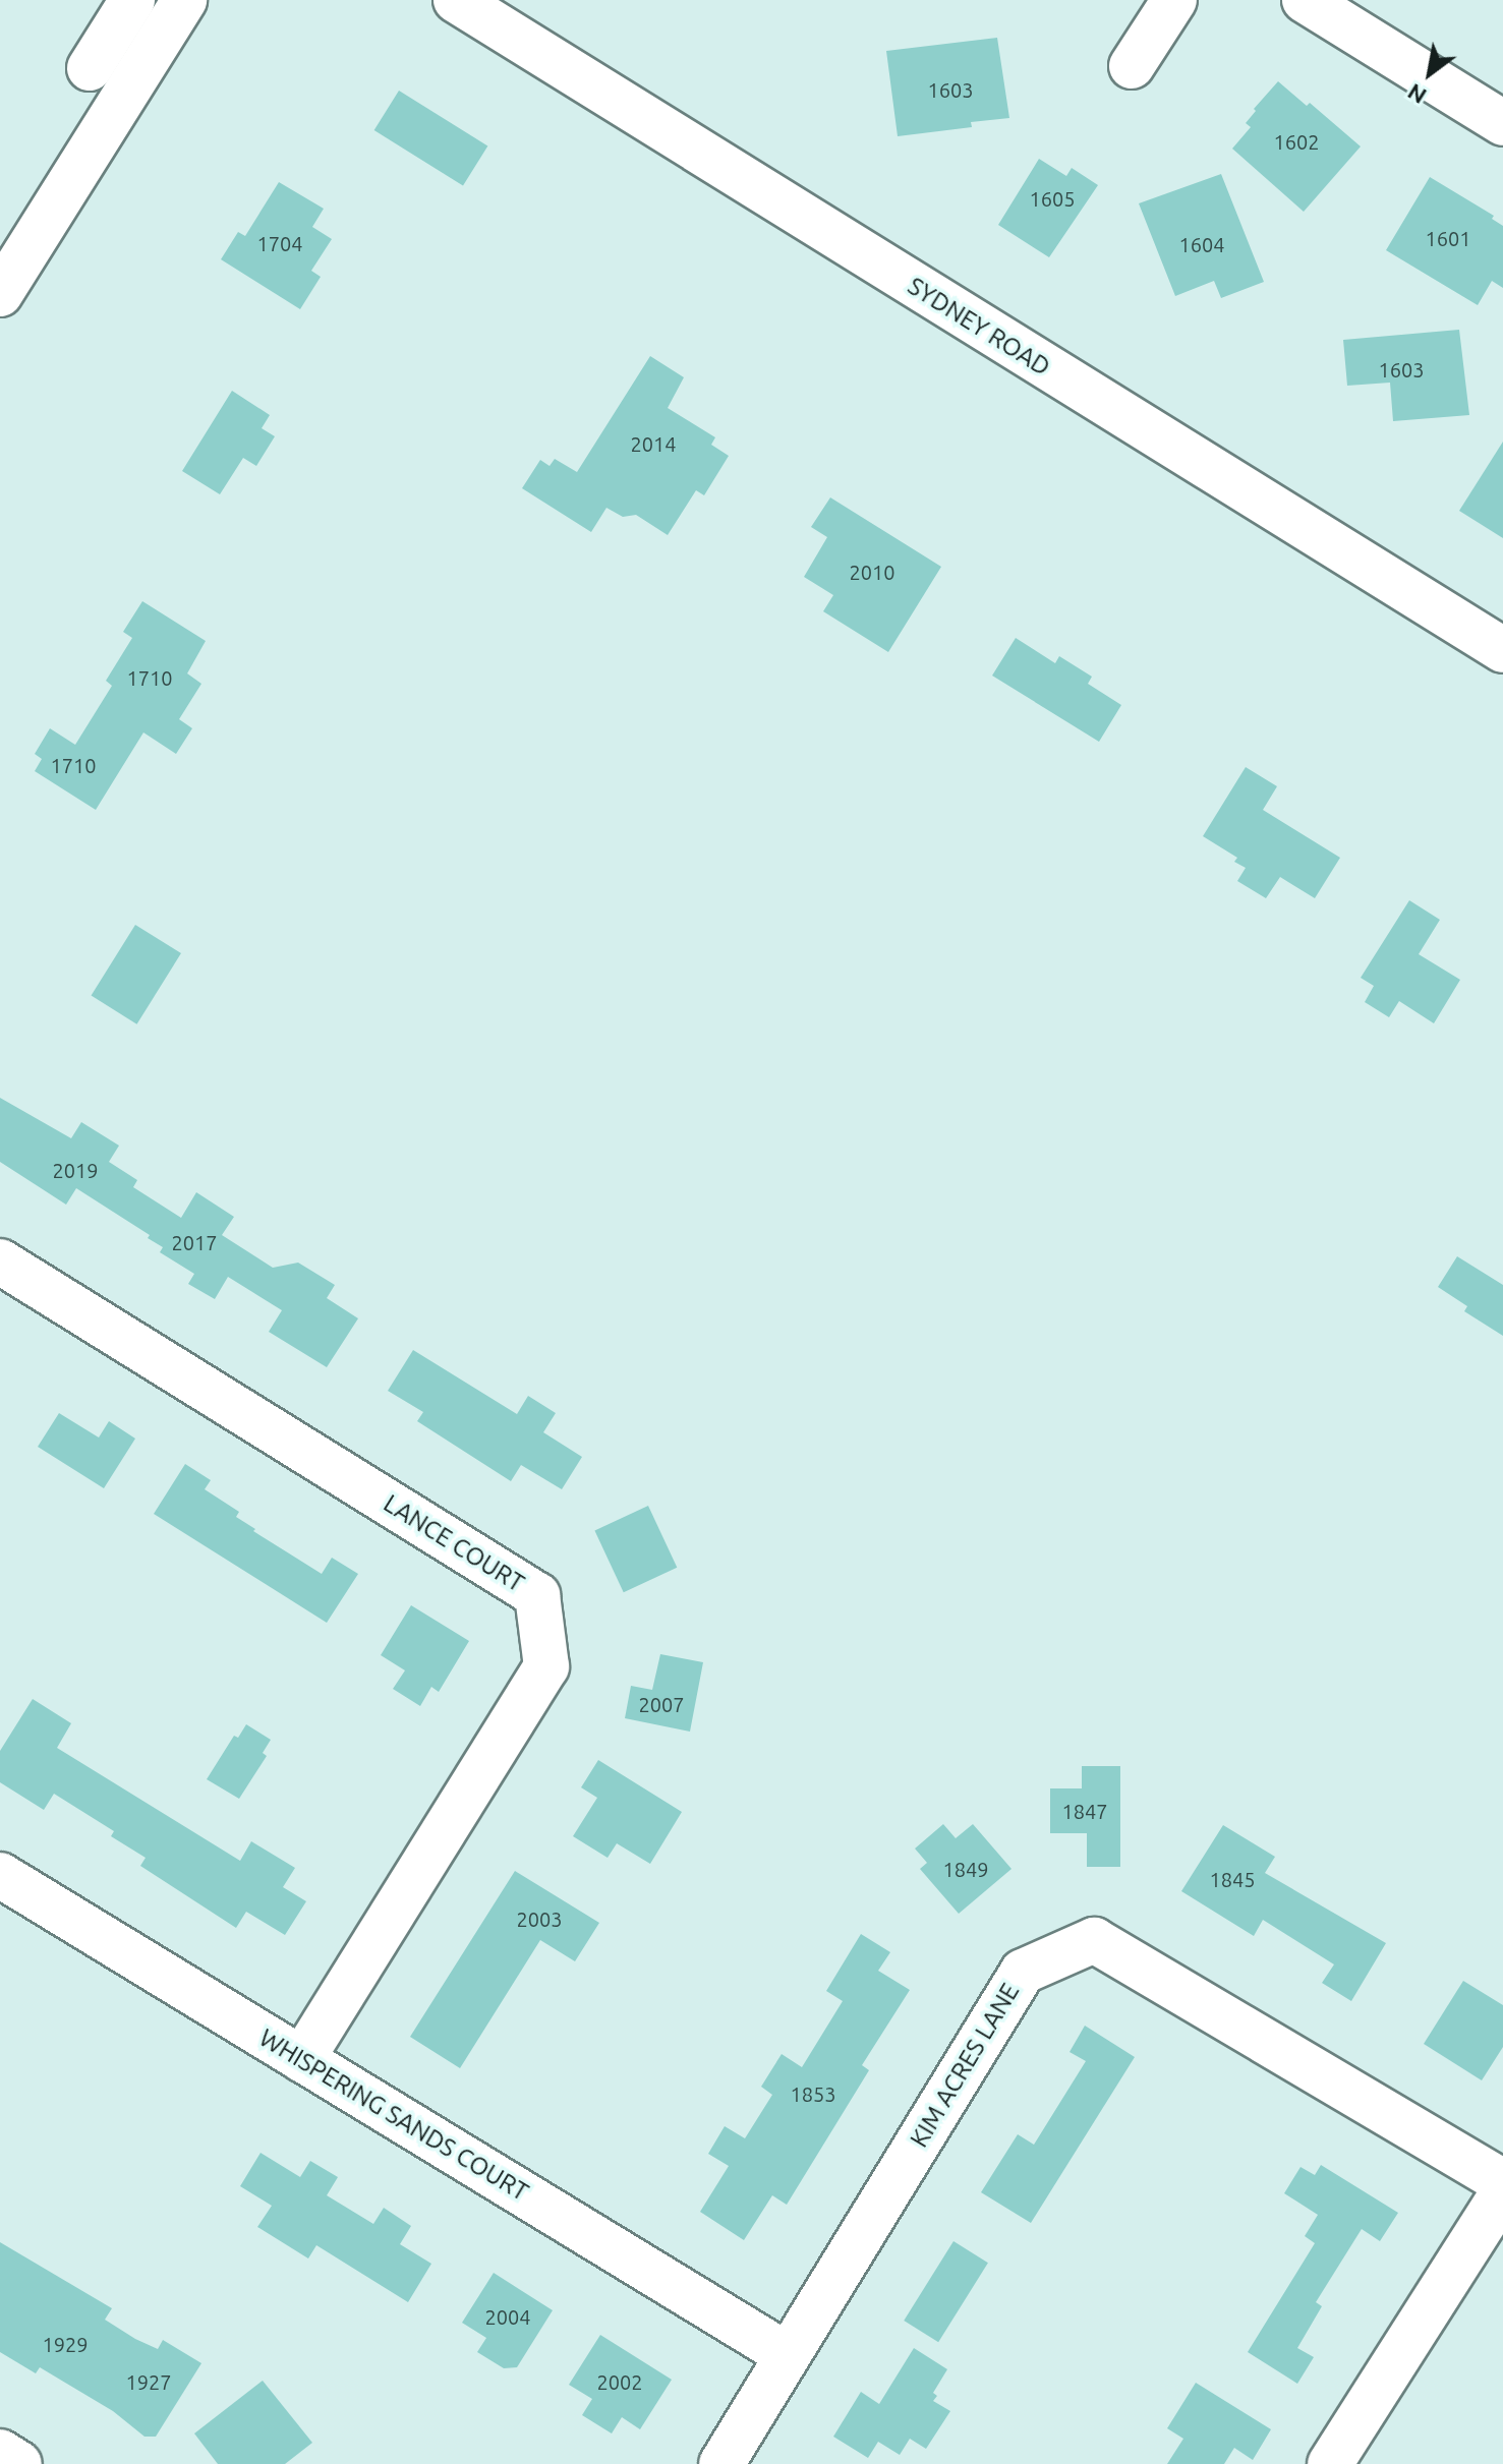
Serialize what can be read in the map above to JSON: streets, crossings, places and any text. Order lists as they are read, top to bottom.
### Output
{
  "streets": {
    "street": [
      "SYDNEY ROAD",
      "LANCE COURT",
      "KIM ACRES LANE",
      "WHISPERING SANDS COURT"
    ]
  },
  "crossings": [
    ["LANCE COURT", "WHISPERING SANDS COURT"],
    ["KIM ACRES LANE", "WHISPERING SANDS COURT"]
  ],
  "house_numbers": [
    "1603",
    "1602",
    "1605",
    "1601",
    "1704",
    "1604",
    "1603",
    "2014",
    "2010",
    "1710",
    "1710",
    "2019",
    "2017",
    "2007",
    "1847",
    "1849",
    "1845",
    "2003",
    "1853",
    "2004",
    "1929",
    "1927",
    "2002"
  ],
  "north": "bottom left"
}
